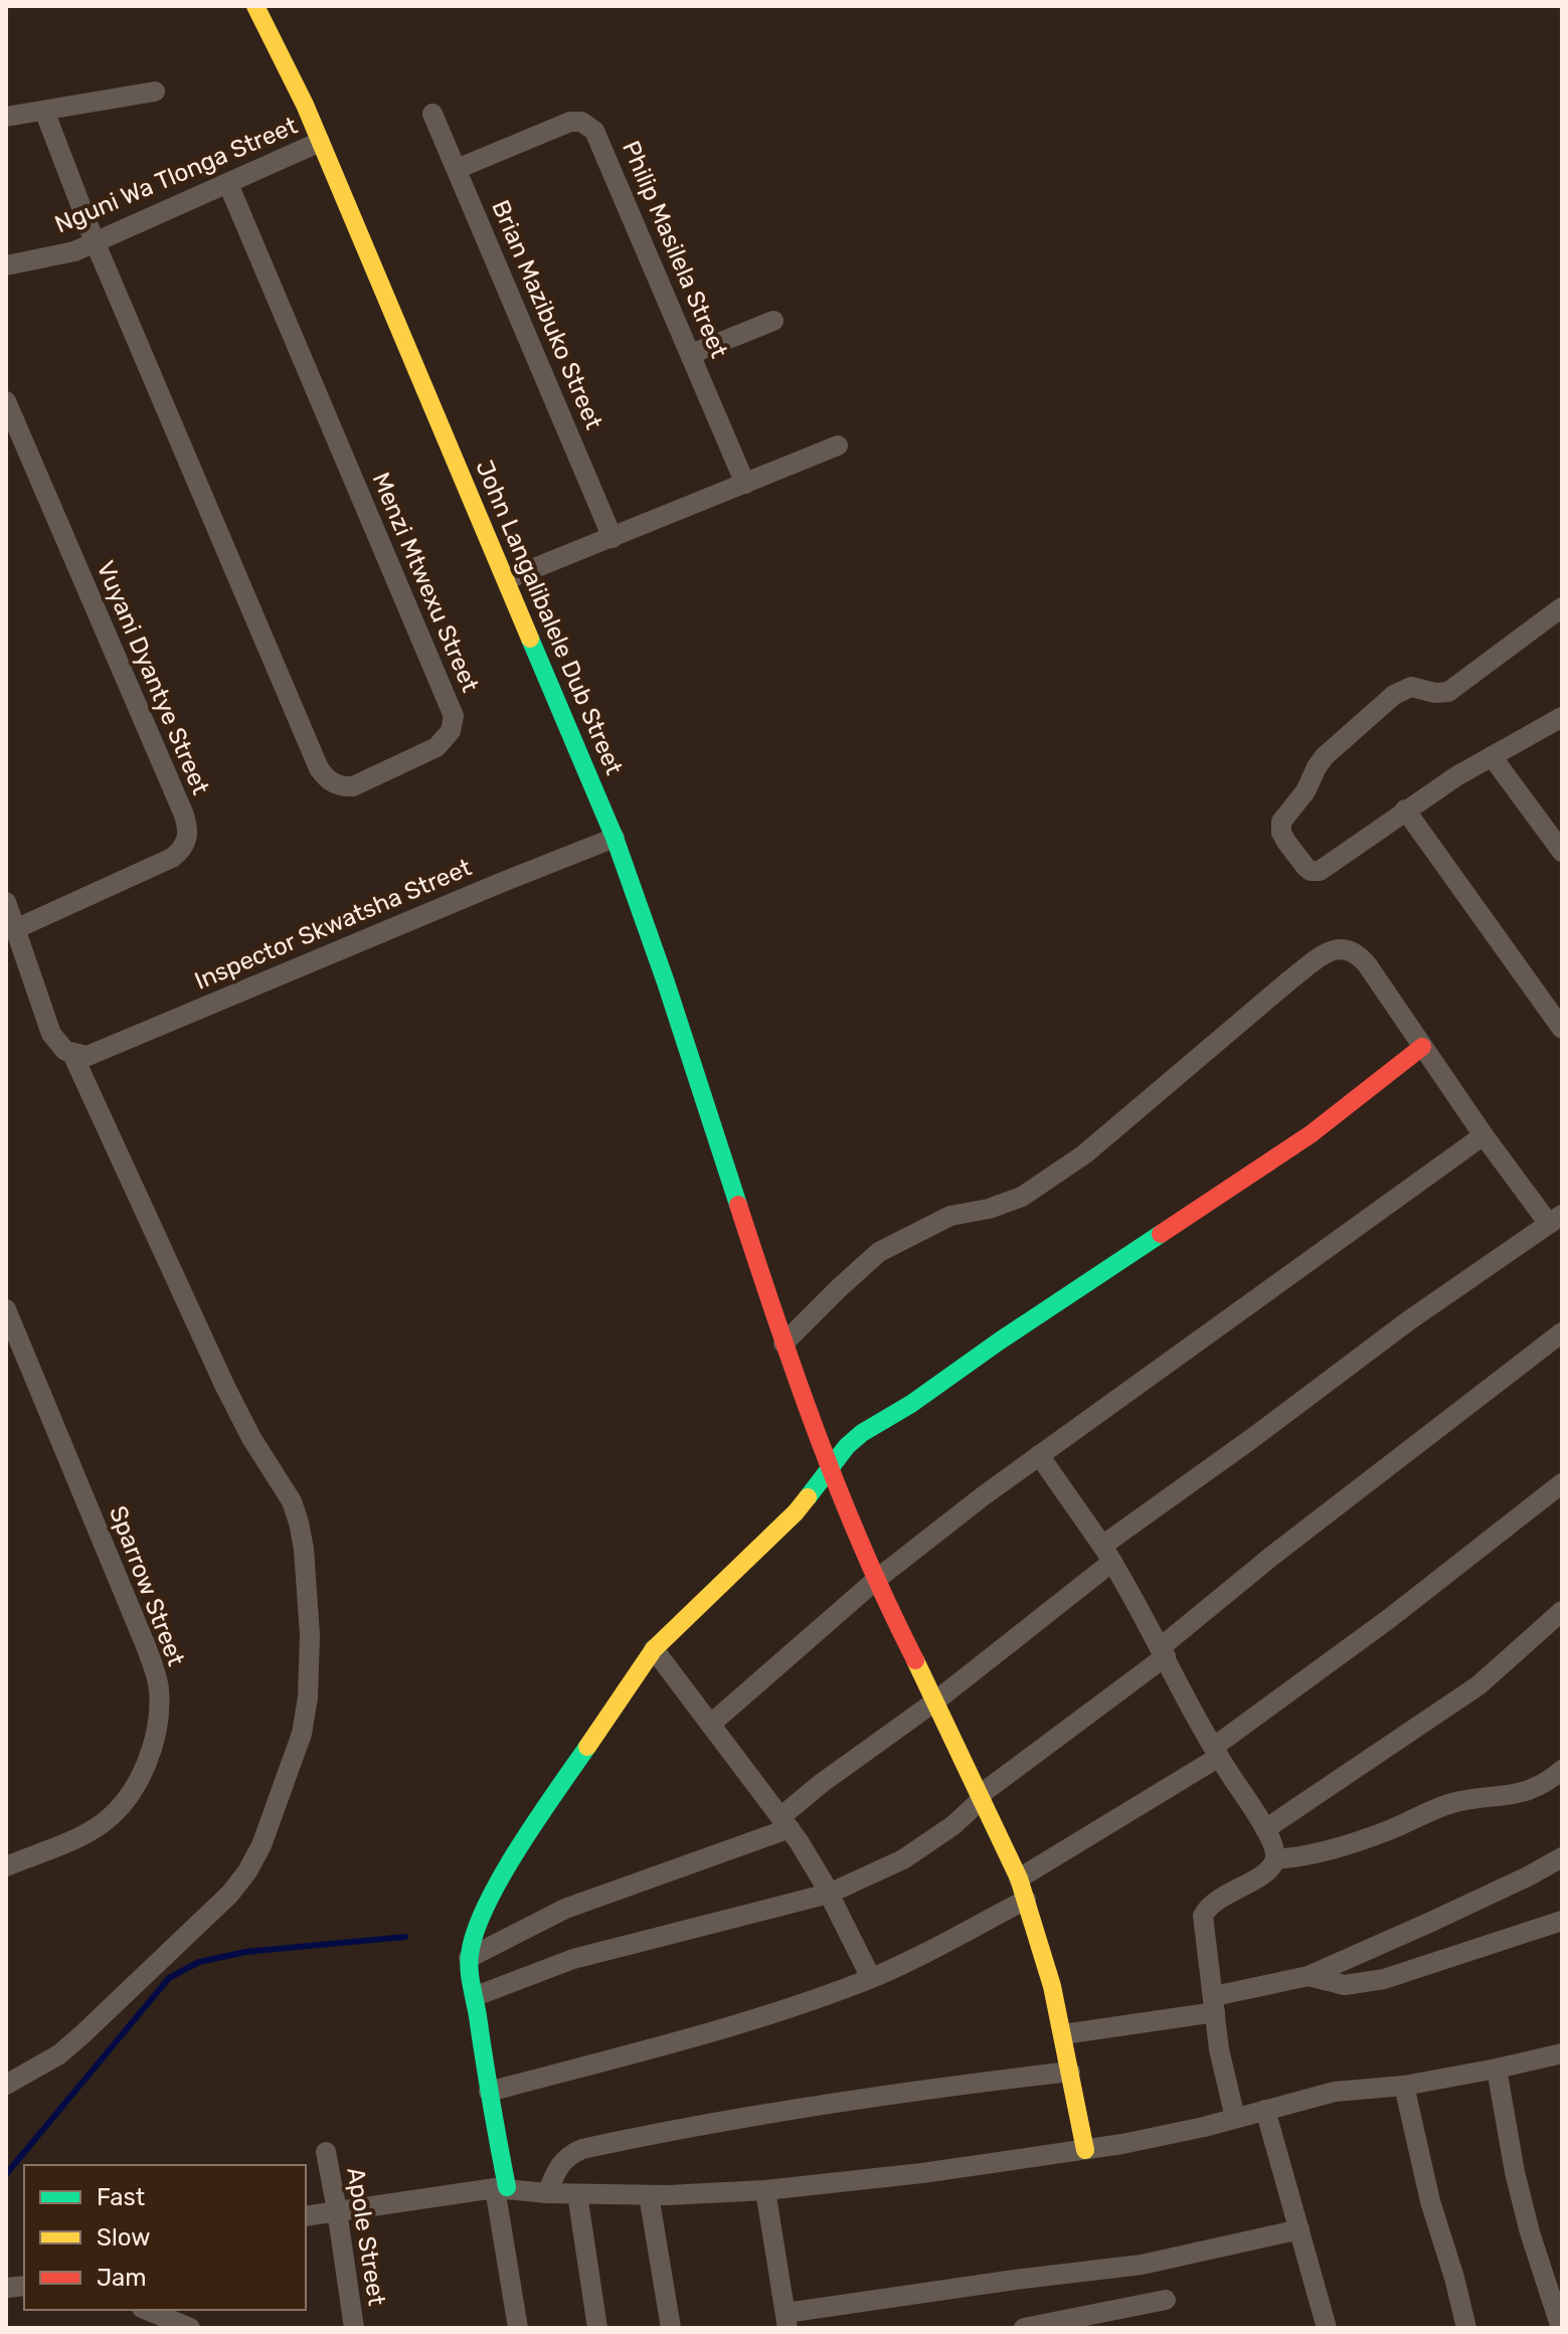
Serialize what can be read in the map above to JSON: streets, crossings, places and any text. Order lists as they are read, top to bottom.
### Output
{
  "streets": {
    "street": [
      "Nguni Wa Tlonga Street",
      "Philip Masilela Street",
      "Brian Mazibuko Street",
      "Menzi Mtwexu Street",
      "John Langalibalele Dub Street",
      "Vuyani Dyantye Street",
      "Inspector Skwatsha Street",
      "Sparrow Street",
      "Apole Street"
    ]
  },
  "crossings": [
    ["Nguni Wa Tlonga Street", "Menzi Mtwexu Street"],
    ["Nguni Wa Tlonga Street", "John Langalibalele Dub Street"],
    ["Philip Masilela Street", "Brian Mazibuko Street"],
    ["John Langalibalele Dub Street", "Inspector Skwatsha Street"]
  ],
  "legend": ["Fast", "Slow", "Jam"]
}
